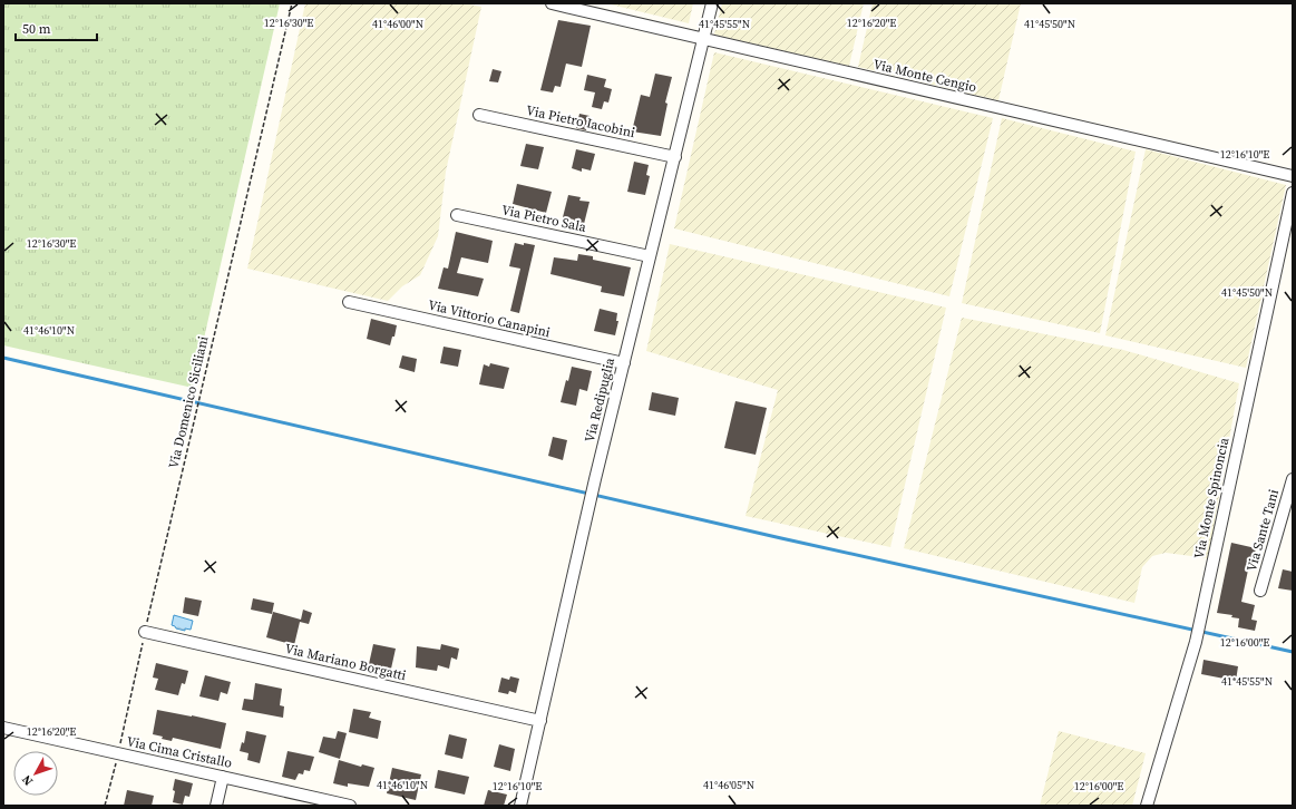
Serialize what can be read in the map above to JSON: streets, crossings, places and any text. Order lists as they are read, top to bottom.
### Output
{
  "streets": {
    "street": [
      "Via Monte Cengio",
      "Via Pietro Iacobini",
      "Via Pietro Sala",
      "Via Vittorio Canapini",
      "Via Redipuglia",
      "Via Monte Spinoncia",
      "Via Sante Tani",
      "Via Mariano Borgatti",
      "Via Cima Cristallo"
    ],
    "path": ["Via Domenico Siciliani"]
  },
  "crossings": [
    ["Via Monte Cengio", "Via Redipuglia"],
    ["Via Pietro Iacobini", "Via Redipuglia"],
    ["Via Pietro Sala", "Via Redipuglia"],
    ["Via Vittorio Canapini", "Via Redipuglia"],
    ["Via Redipuglia", "Via Mariano Borgatti"],
    ["Via Domenico Siciliani", "Via Mariano Borgatti"],
    ["Via Domenico Siciliani", "Via Cima Cristallo"]
  ],
  "scale_bar": "50 m",
  "north": "bottom left",
  "coordinates": [
    "12°16'30\"E",
    "12°16'20\"E",
    "41°45'50\"N",
    "41°46'00\"N",
    "41°45'55\"N",
    "12°16'10\"E",
    "41°46'10\"N",
    "12°16'00\"E",
    "41°46'05\"N"
  ]
}
